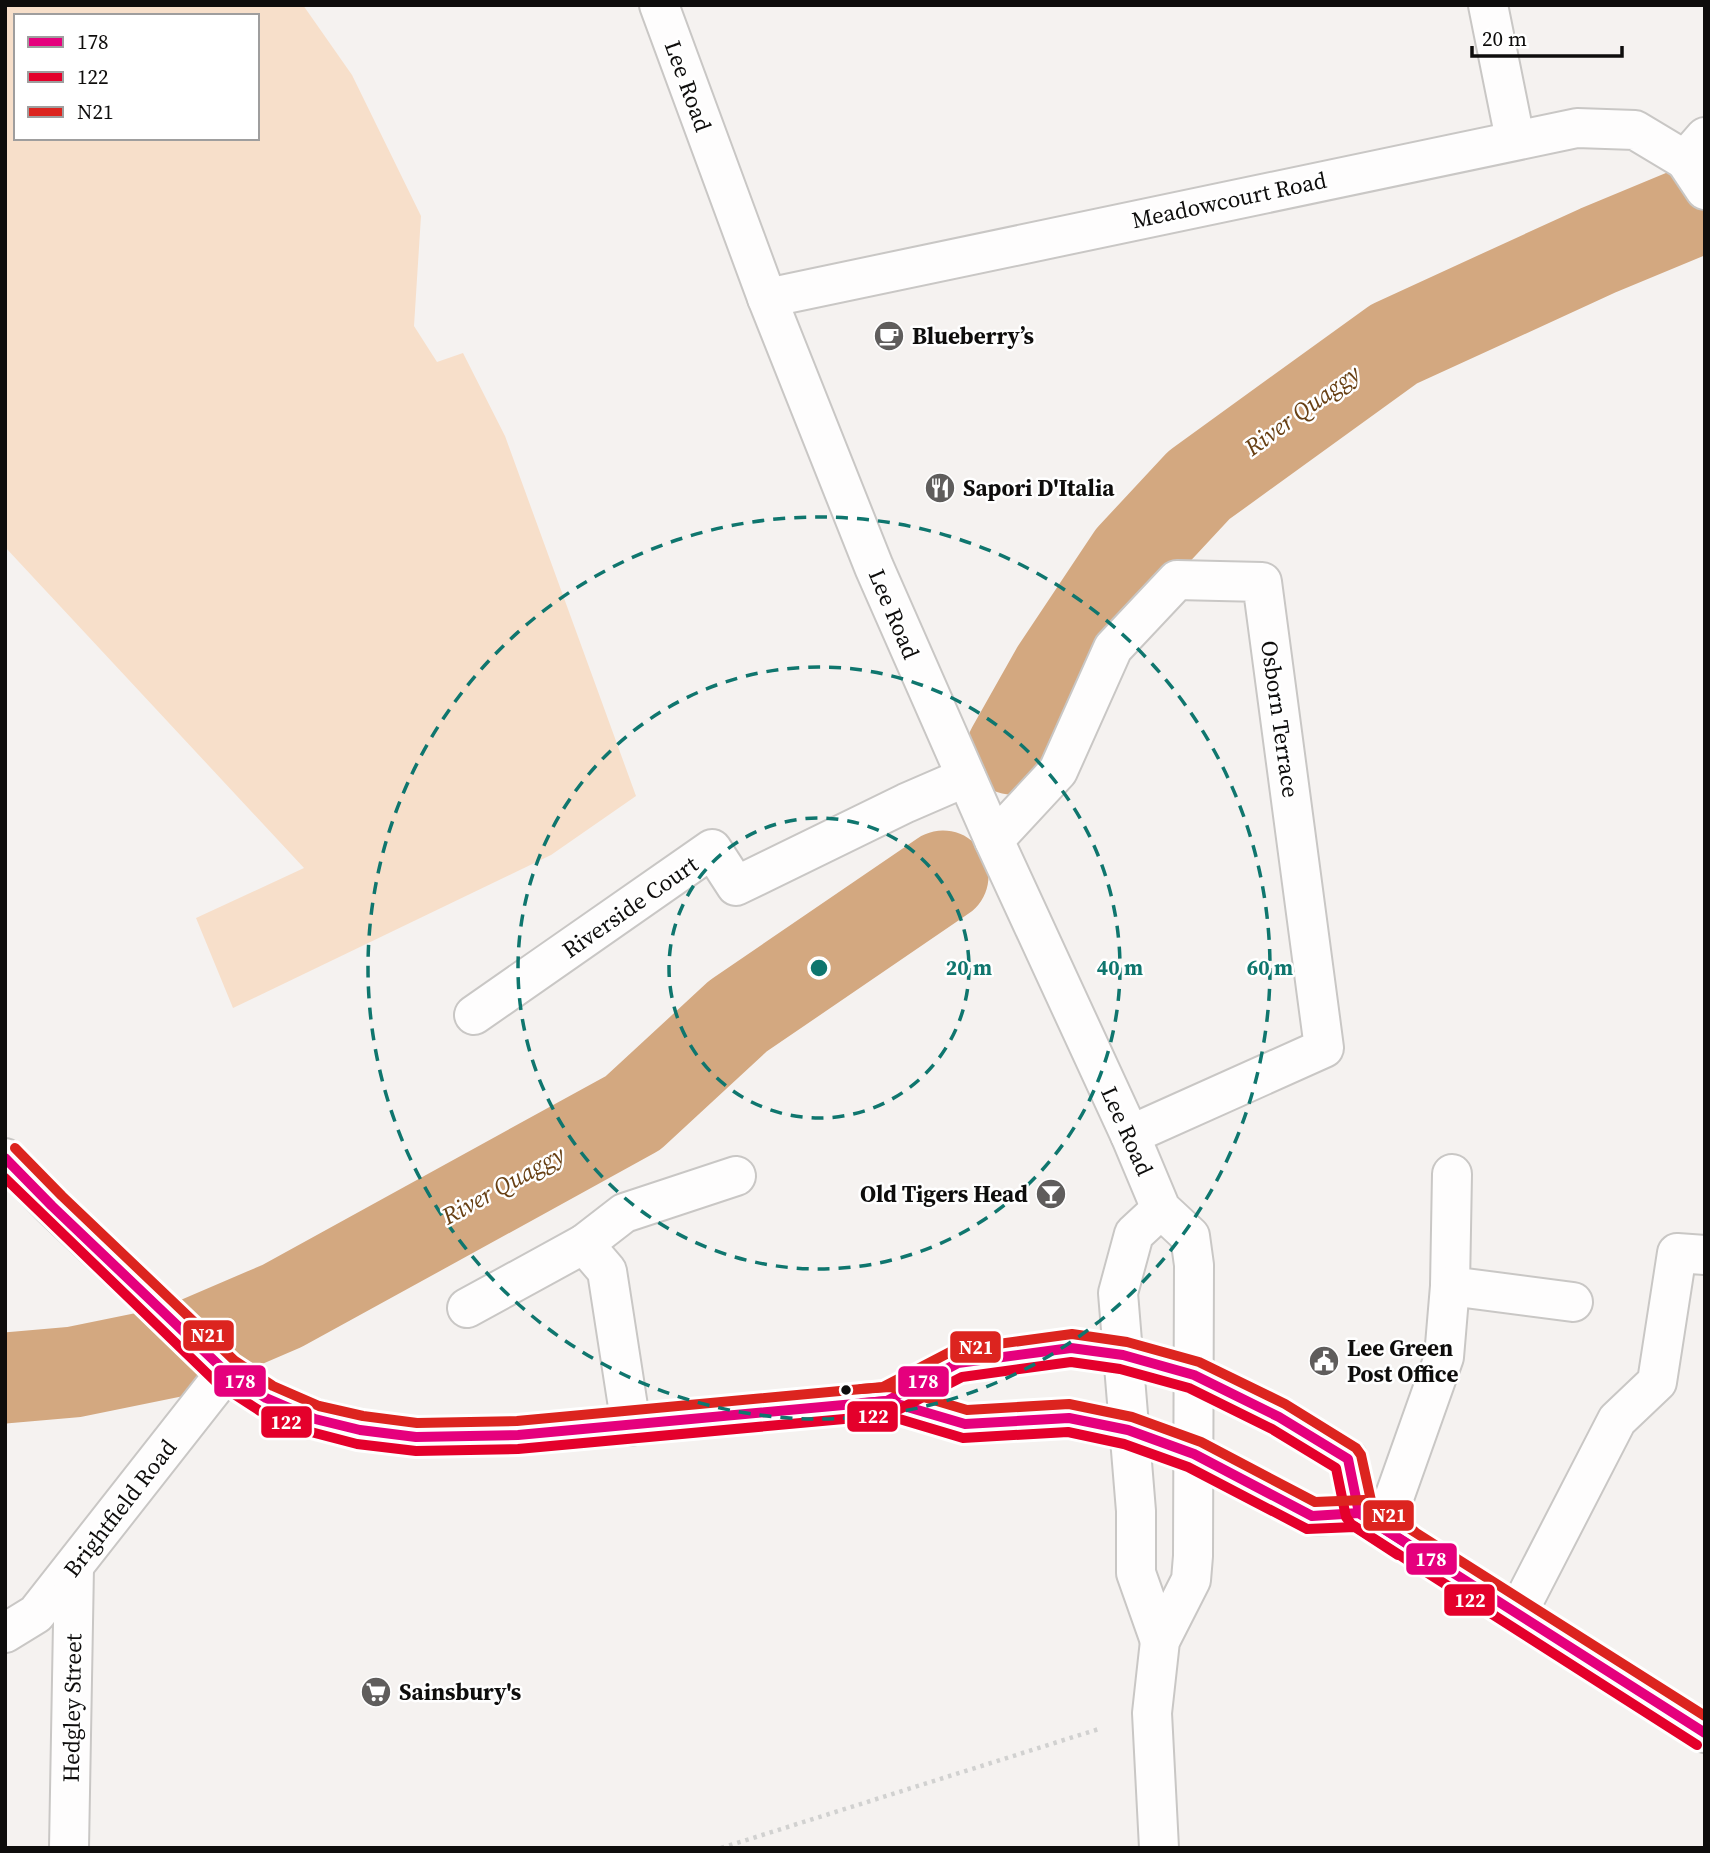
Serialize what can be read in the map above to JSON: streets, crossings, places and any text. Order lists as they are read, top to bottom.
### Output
{
  "streets": {
    "main road": [
      "Lee Road",
      "Meadowcourt Road",
      "Osborn Terrace",
      "Riverside Court",
      "Brightfield Road",
      "Hedgley Street"
    ]
  },
  "crossings": [
    ["Lee Road", "Meadowcourt Road"],
    ["Lee Road", "Osborn Terrace"],
    ["Lee Road", "Riverside Court"],
    ["Brightfield Road", "Hedgley Street"]
  ],
  "water": ["River Quaggy"],
  "places": {
    "cafe": ["Blueberry’s"],
    "restaurant": ["Sapori D'Italia"],
    "bar": ["Old Tigers Head"],
    "public building": ["Lee Green Post Office"],
    "supermarket": ["Sainsbury's"]
  },
  "lines": ["transit line N21", "transit line 178", "transit line 122"],
  "legend": ["178", "122", "N21"],
  "scale_bar": "20 m",
  "rings": ["20 m", "40 m", "60 m"]
}
